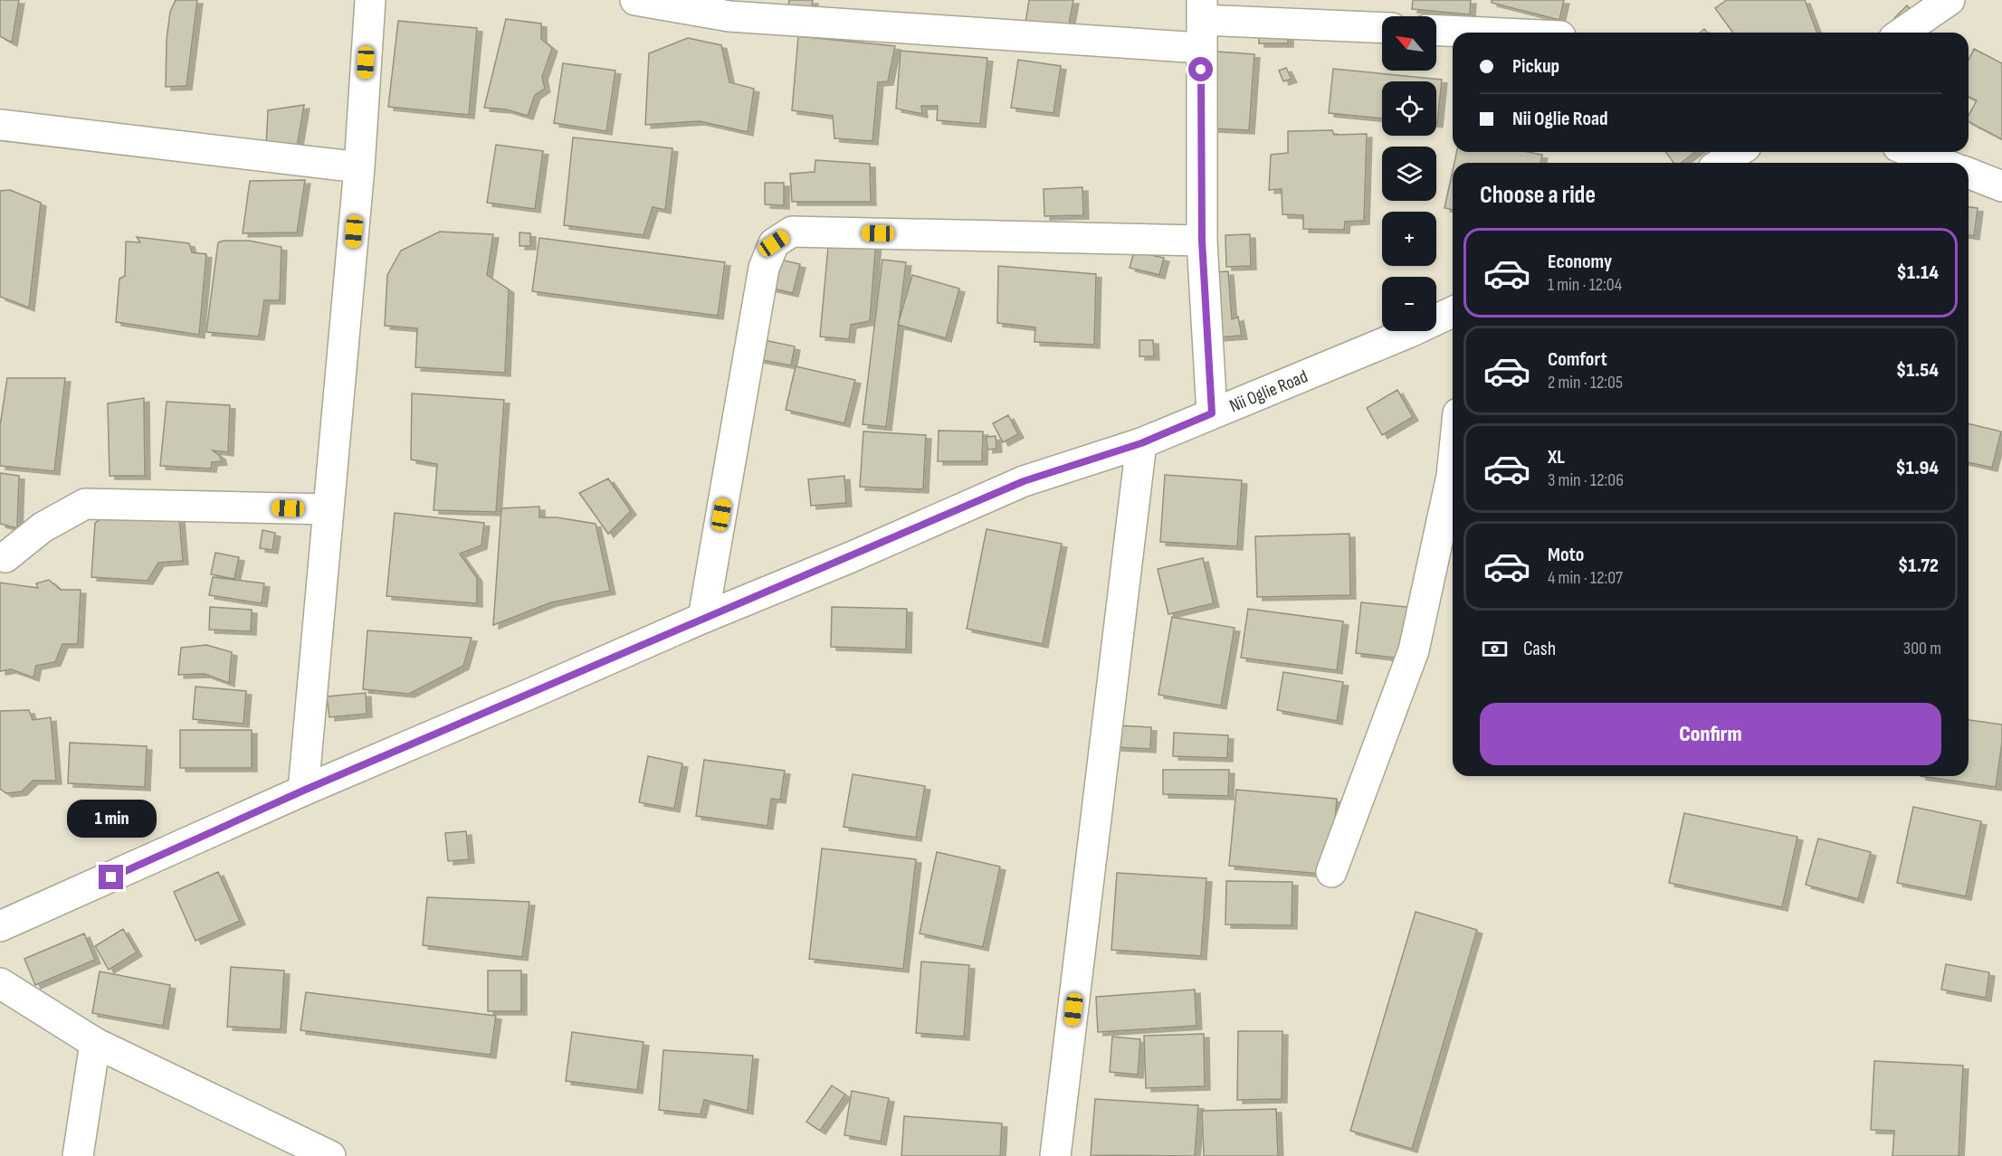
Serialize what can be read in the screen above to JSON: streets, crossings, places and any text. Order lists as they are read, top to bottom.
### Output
{
  "streets": {
    "street": ["Nii Oglie Road"]
  },
  "north": "top left",
  "page": {
    "map_buttons": ["+", "−"],
    "banner": ["Pickup", "Nii Oglie Road"],
    "heading": "Choose a ride",
    "list": [
      {
        "name": "Economy",
        "note": "1 min · 12:04",
        "value": "$1.14"
      },
      {
        "name": "Comfort",
        "note": "2 min · 12:05",
        "value": "$1.54"
      },
      {
        "name": "XL",
        "note": "3 min · 12:06",
        "value": "$1.94"
      },
      {
        "name": "Moto",
        "note": "4 min · 12:07",
        "value": "$1.72"
      }
    ],
    "pay": ["Cash", "300 m"],
    "buttons": "Confirm",
    "bubble": "1 min"
  }
}
